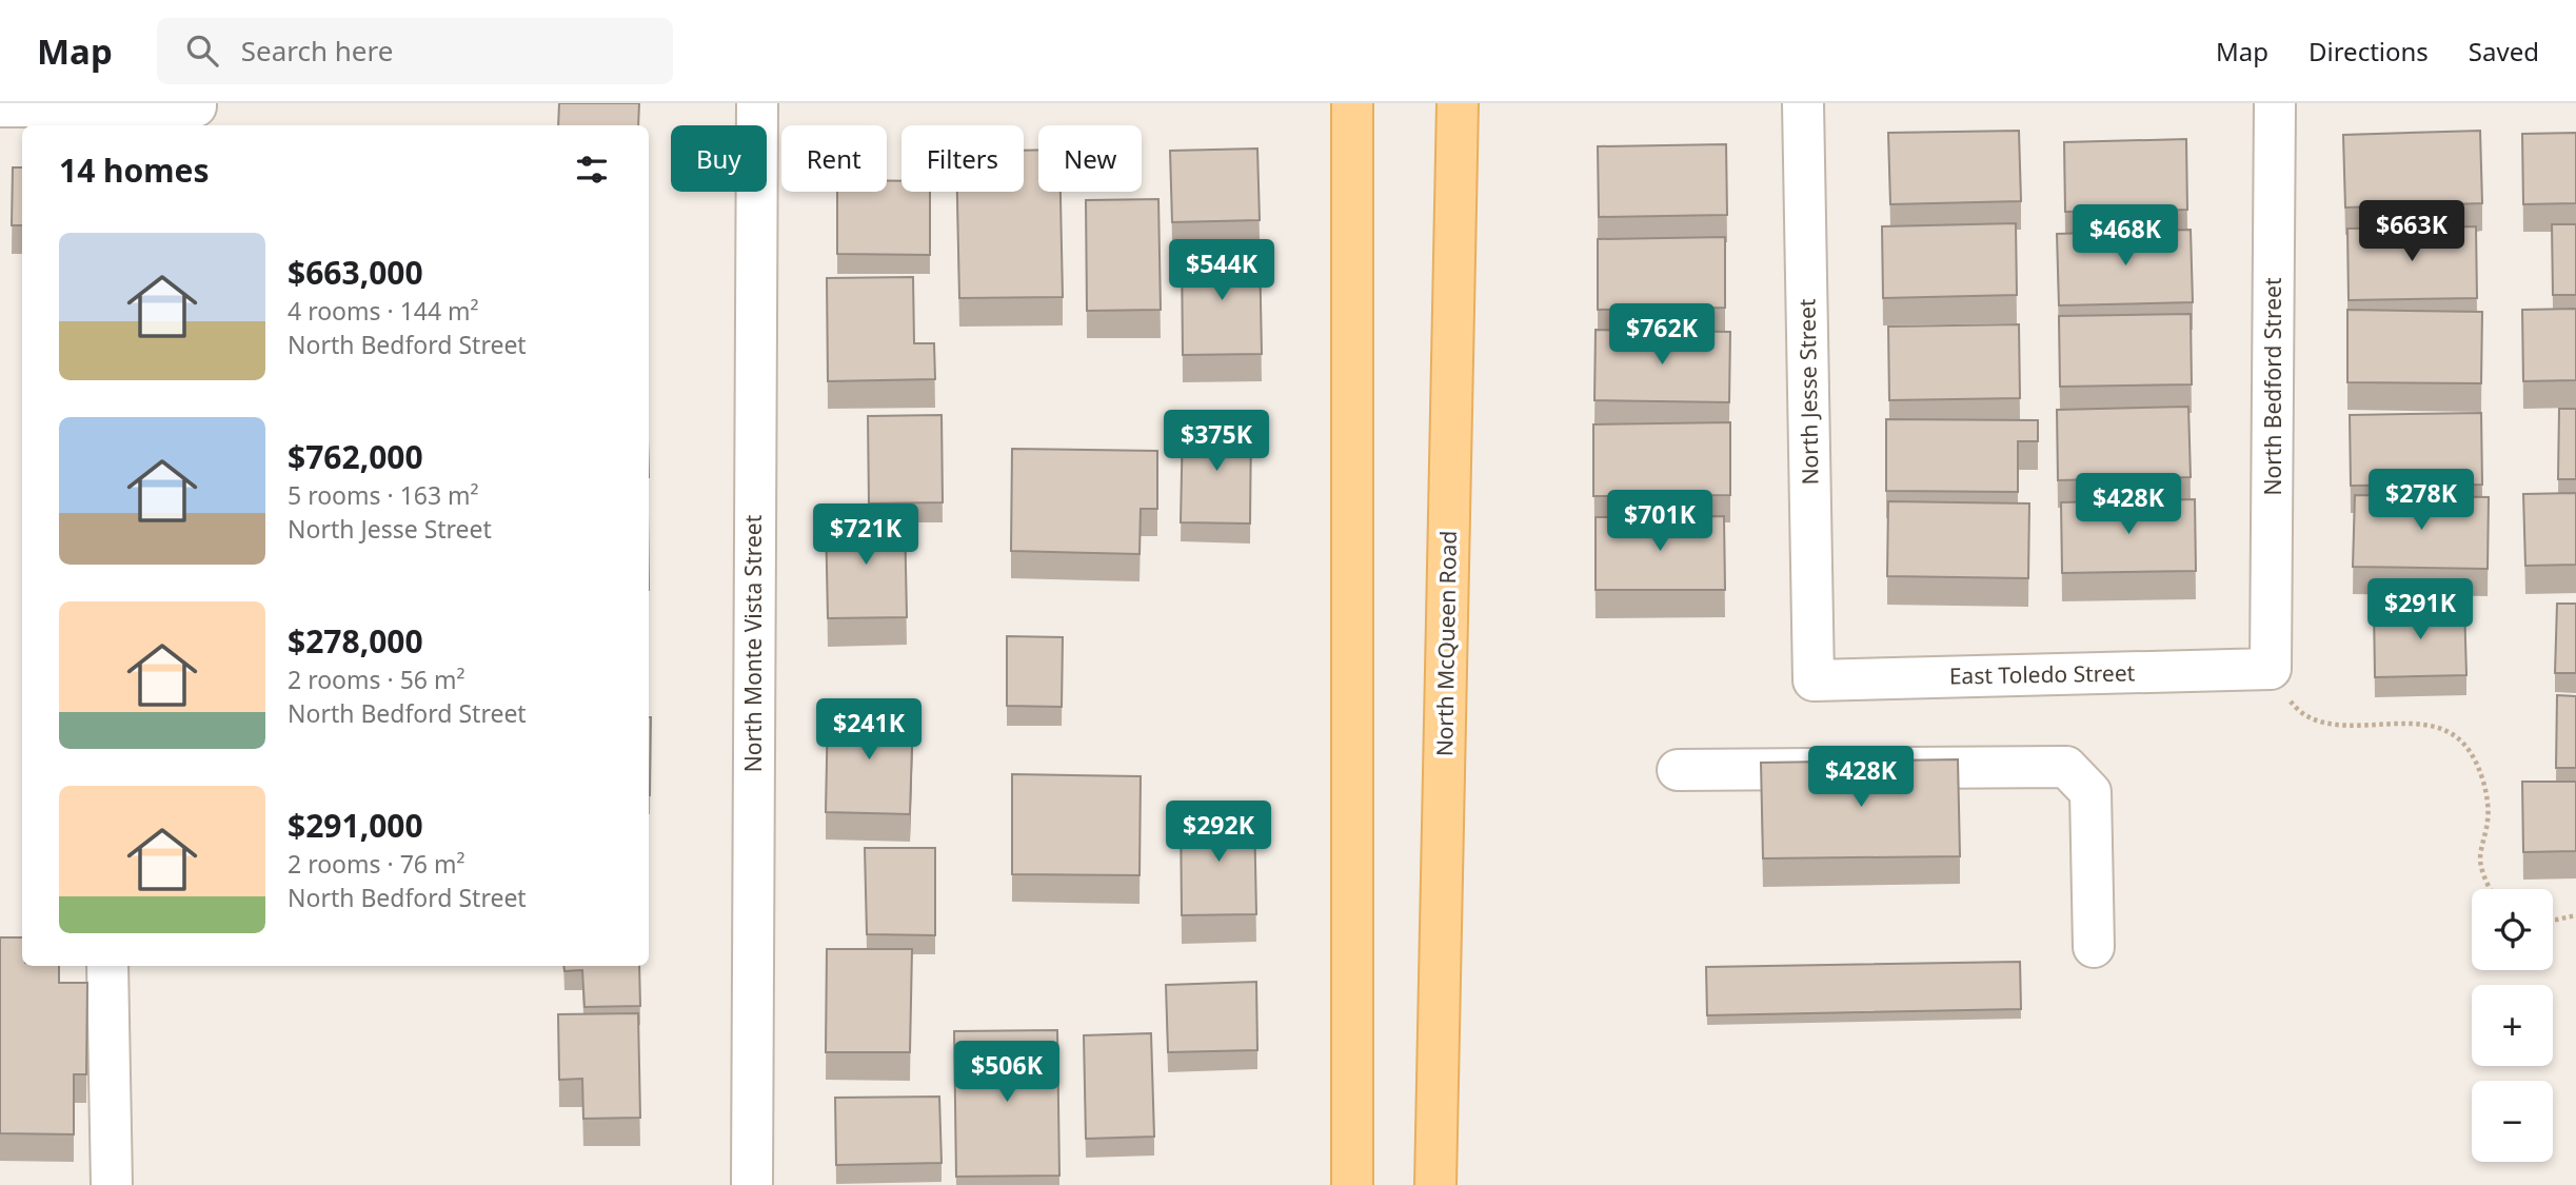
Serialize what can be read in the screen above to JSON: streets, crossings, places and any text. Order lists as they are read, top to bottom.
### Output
{
  "streets": {
    "main road": ["North McQueen Road"],
    "street": [
      "North Bedford Street",
      "North Jesse Street",
      "North Monte Vista Street",
      "East Toledo Street"
    ]
  },
  "crossings": [
    ["North Bedford Street", "East Toledo Street"],
    ["North Jesse Street", "East Toledo Street"]
  ],
  "page": {
    "header": "Map",
    "search": "Search here",
    "nav": ["Map", "Directions", "Saved"],
    "chip": [
      "Buy",
      "Rent",
      "Filters",
      "New"
    ],
    "heading": "14 homes",
    "price": [
      "$663K",
      "$468K",
      "$544K",
      "$762K",
      "$375K",
      "$278K",
      "$428K",
      "$701K",
      "$721K",
      "$291K",
      "$241K",
      "$428K",
      "$292K",
      "$506K"
    ],
    "list": [
      {
        "name": "$663,000",
        "note": "4 rooms · 144 m² · North Bedford Street"
      },
      {
        "name": "$762,000",
        "note": "5 rooms · 163 m² · North Jesse Street"
      },
      {
        "name": "$278,000",
        "note": "2 rooms · 56 m² · North Bedford Street"
      },
      {
        "name": "$291,000",
        "note": "2 rooms · 76 m² · North Bedford Street"
      }
    ],
    "map_buttons": ["+", "−"]
  }
}
